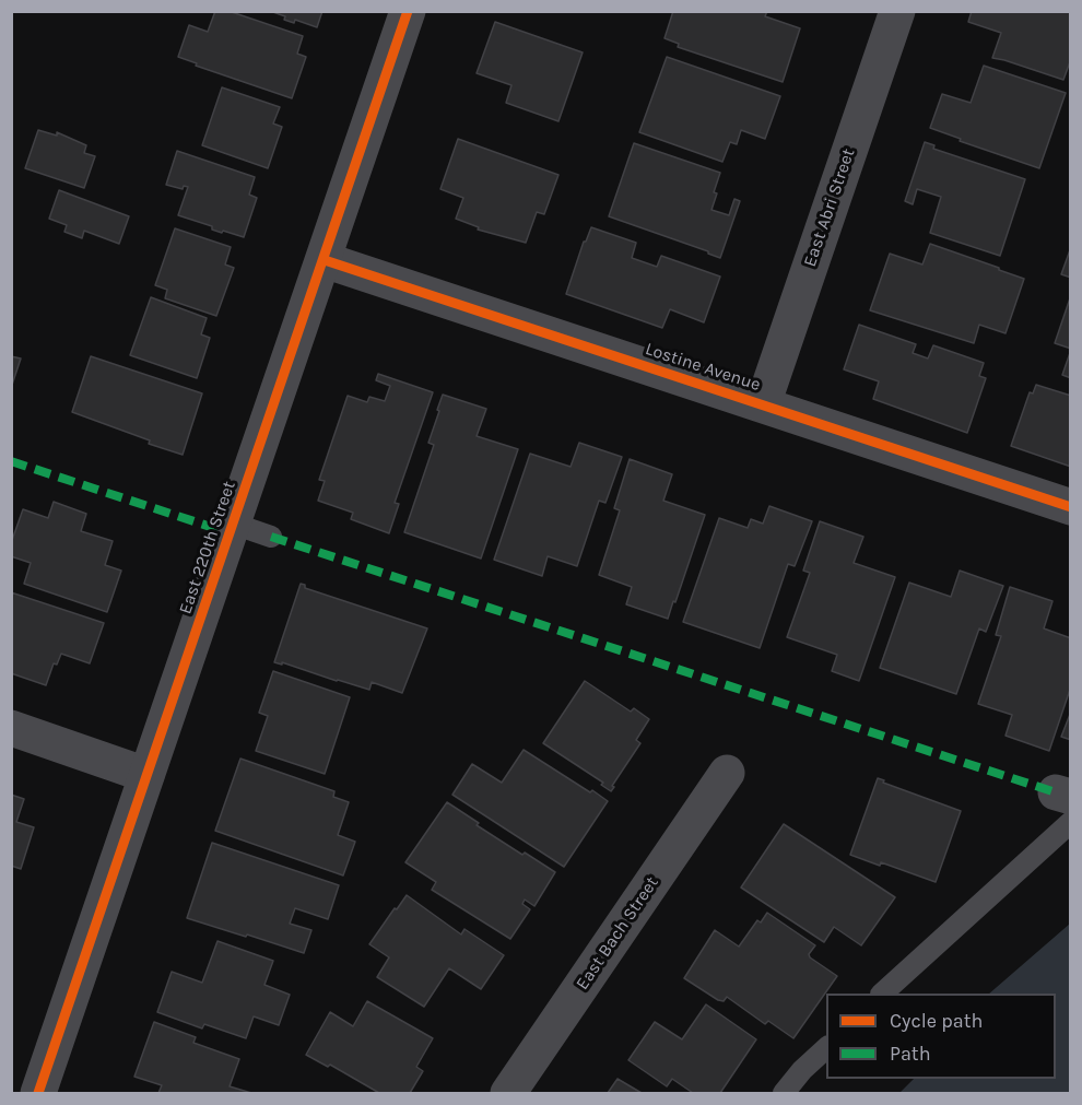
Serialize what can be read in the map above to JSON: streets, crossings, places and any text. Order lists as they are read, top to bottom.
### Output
{
  "streets": {
    "street": [
      "East Abri Street",
      "Lostine Avenue",
      "East 220th Street",
      "East Bach Street"
    ]
  },
  "crossings": [
    ["East Abri Street", "Lostine Avenue"],
    ["Lostine Avenue", "East 220th Street"]
  ],
  "legend": ["Cycle path", "Path"]
}
